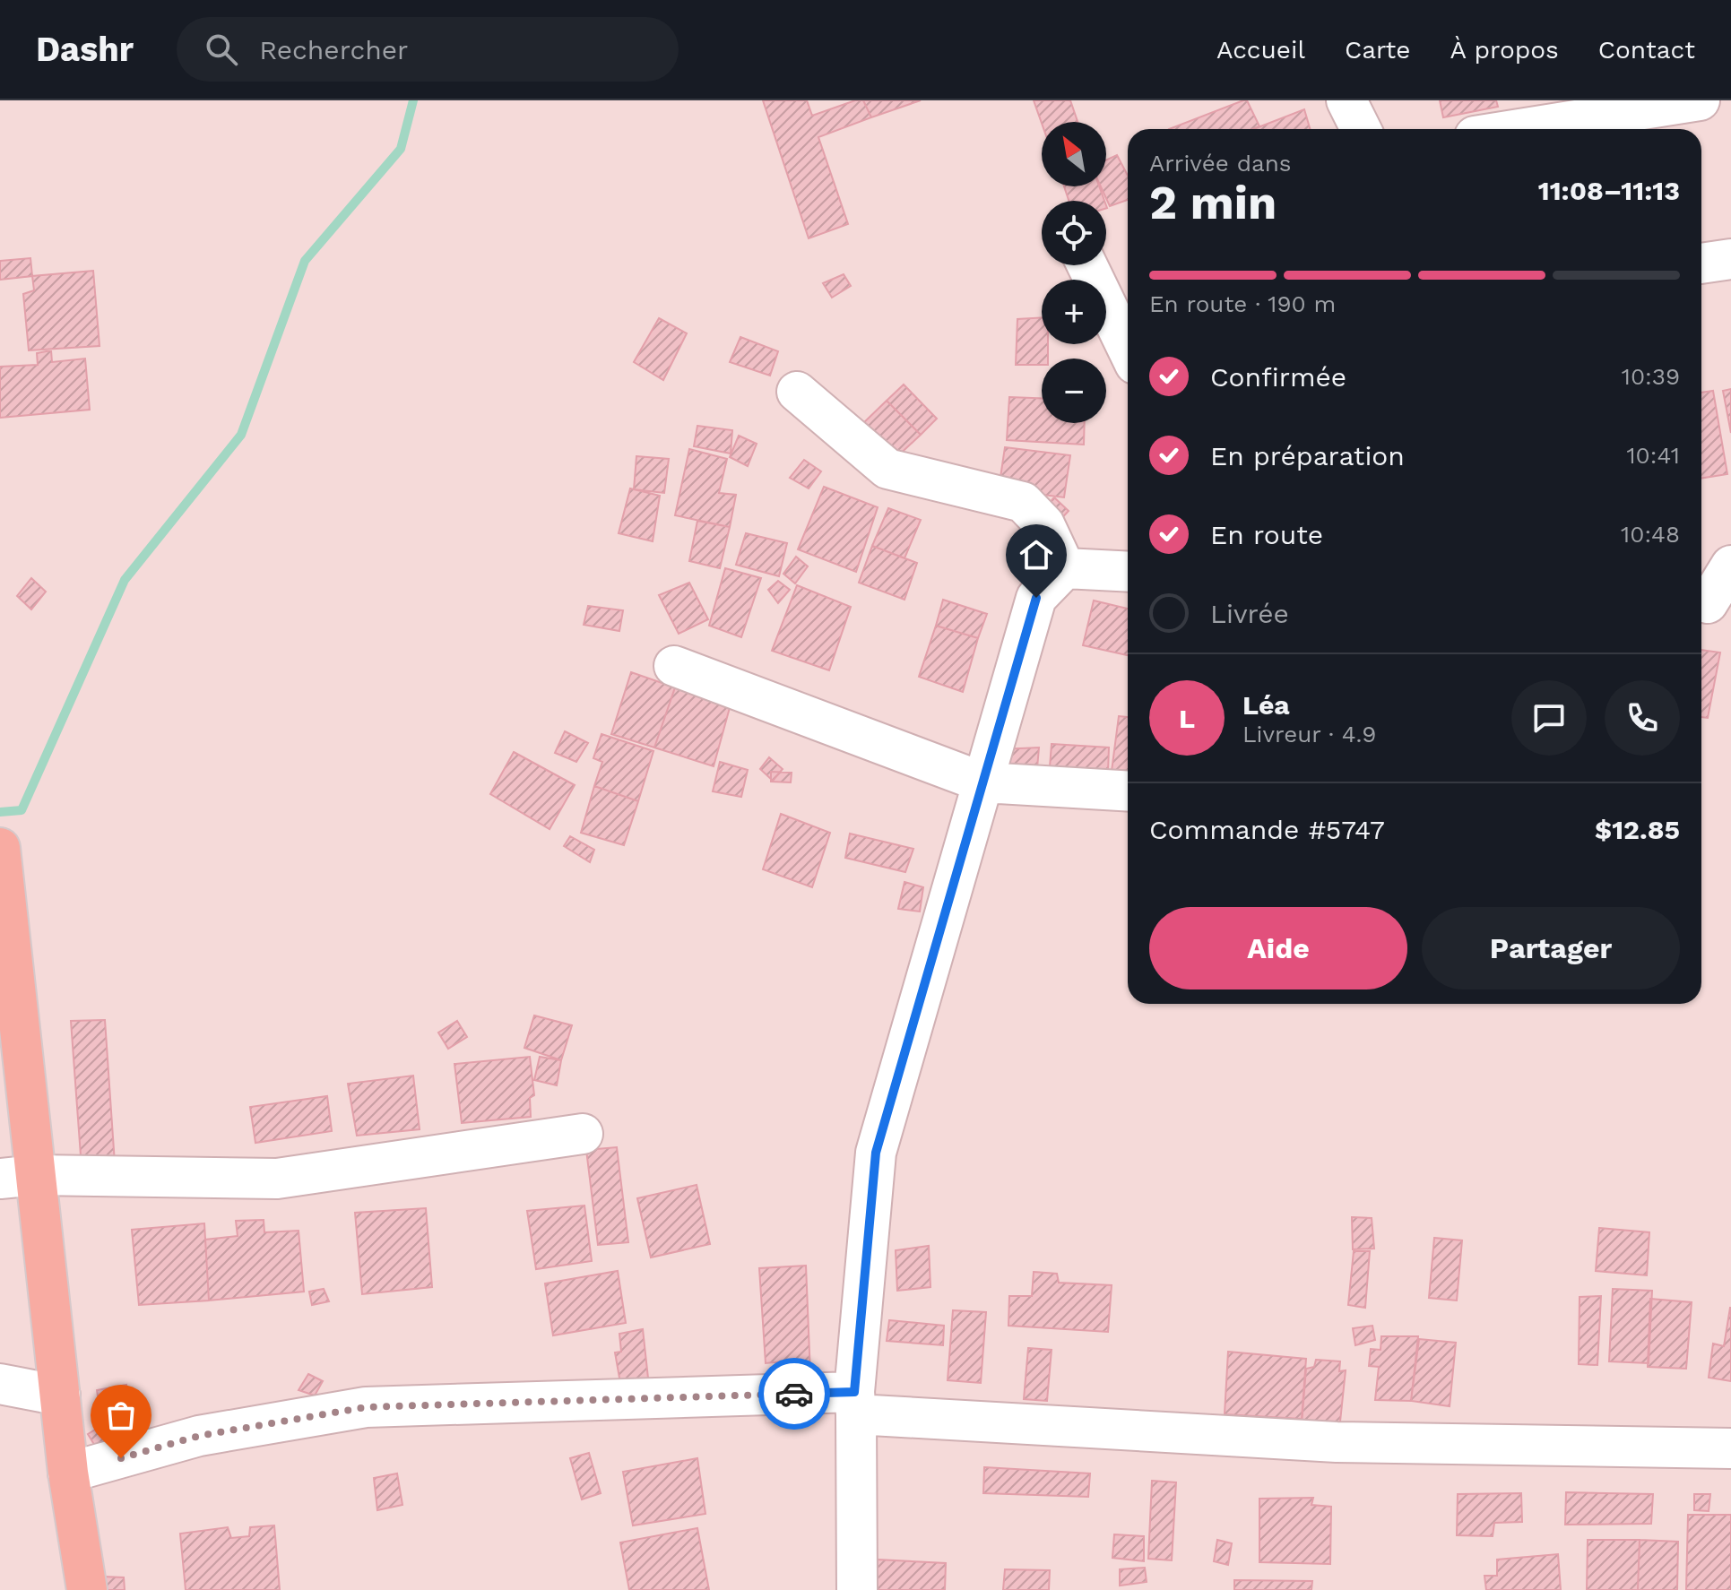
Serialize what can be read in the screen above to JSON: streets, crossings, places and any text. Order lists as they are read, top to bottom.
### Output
{
  "north": "top left",
  "page": {
    "header": "Dashr",
    "search": "Rechercher",
    "nav": [
      "Accueil",
      "Carte",
      "À propos",
      "Contact"
    ],
    "map_buttons": ["+", "−"],
    "heading": ["2 min", "Arrivée dans", "11:08–11:13"],
    "panel": [
      "Léa",
      "Livreur · 4.9",
      "Commande #5747",
      "$12.85"
    ],
    "bar": "En route · 190 m",
    "list": [
      ["Confirmée", "10:39"],
      ["En préparation", "10:41"],
      ["En route", "10:48"],
      "Livrée"
    ],
    "round": "L",
    "buttons": ["Aide", "Partager"]
  }
}
